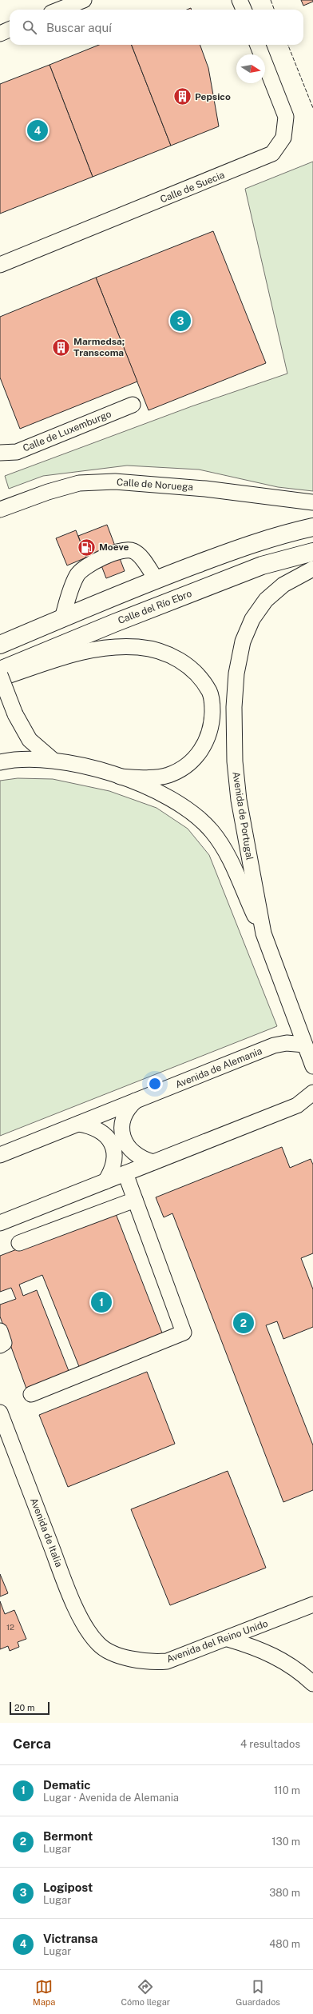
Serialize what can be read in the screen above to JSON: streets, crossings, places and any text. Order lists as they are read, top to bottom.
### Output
{
  "streets": {
    "main road": ["Calle del Río Ebro"],
    "street": [
      "Calle de Suecia",
      "Calle de Luxemburgo",
      "Calle de Noruega",
      "Avenida de Portugal",
      "Avenida de Alemania",
      "Avenida de Italia",
      "Avenida del Reino Unido"
    ]
  },
  "crossings": [
    ["Avenida de Portugal", "Avenida de Alemania"],
    ["Avenida de Italia", "Avenida del Reino Unido"]
  ],
  "places": {
    "building": ["Pepsico", "Marmedsa; Transcoma"],
    "fuel station": ["Moeve"]
  },
  "house_numbers": ["12"],
  "scale_bar": "20 m",
  "north": "right",
  "page": {
    "search": "Buscar aquí",
    "pins": [
      "4",
      "3",
      "1",
      "2"
    ],
    "scale": "20 m",
    "heading": ["Cerca", "4 resultados"],
    "list": [
      {
        "mark": "1",
        "name": "Dematic",
        "note": "Lugar · Avenida de Alemania",
        "value": "110 m"
      },
      {
        "mark": "2",
        "name": "Bermont",
        "note": "Lugar",
        "value": "130 m"
      },
      {
        "mark": "3",
        "name": "Logipost",
        "note": "Lugar",
        "value": "380 m"
      },
      {
        "mark": "4",
        "name": "Victransa",
        "note": "Lugar",
        "value": "480 m"
      }
    ],
    "nav": ["Mapa", "Cómo llegar", "Guardados"]
  }
}
